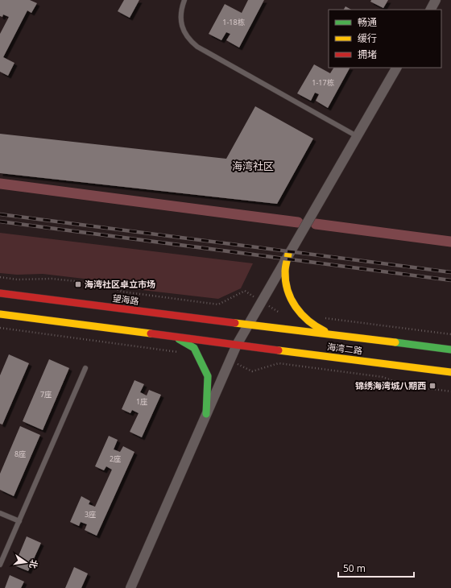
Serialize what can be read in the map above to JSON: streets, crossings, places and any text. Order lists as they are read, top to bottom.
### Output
{
  "streets": {
    "street": ["望海路", "海湾二路"]
  },
  "crossings": [
    ["望海路", "海湾二路"]
  ],
  "districts": ["海湾社区"],
  "places": {
    "transit": ["海湾社区卓立市场", "锦绣海湾城八期西"]
  },
  "house_numbers": [
    "1-18栋",
    "1-17栋",
    "7座",
    "1座",
    "8座",
    "2座",
    "3座"
  ],
  "legend": ["畅通", "缓行", "拥堵"],
  "scale_bar": "50 m",
  "north": "right"
}
